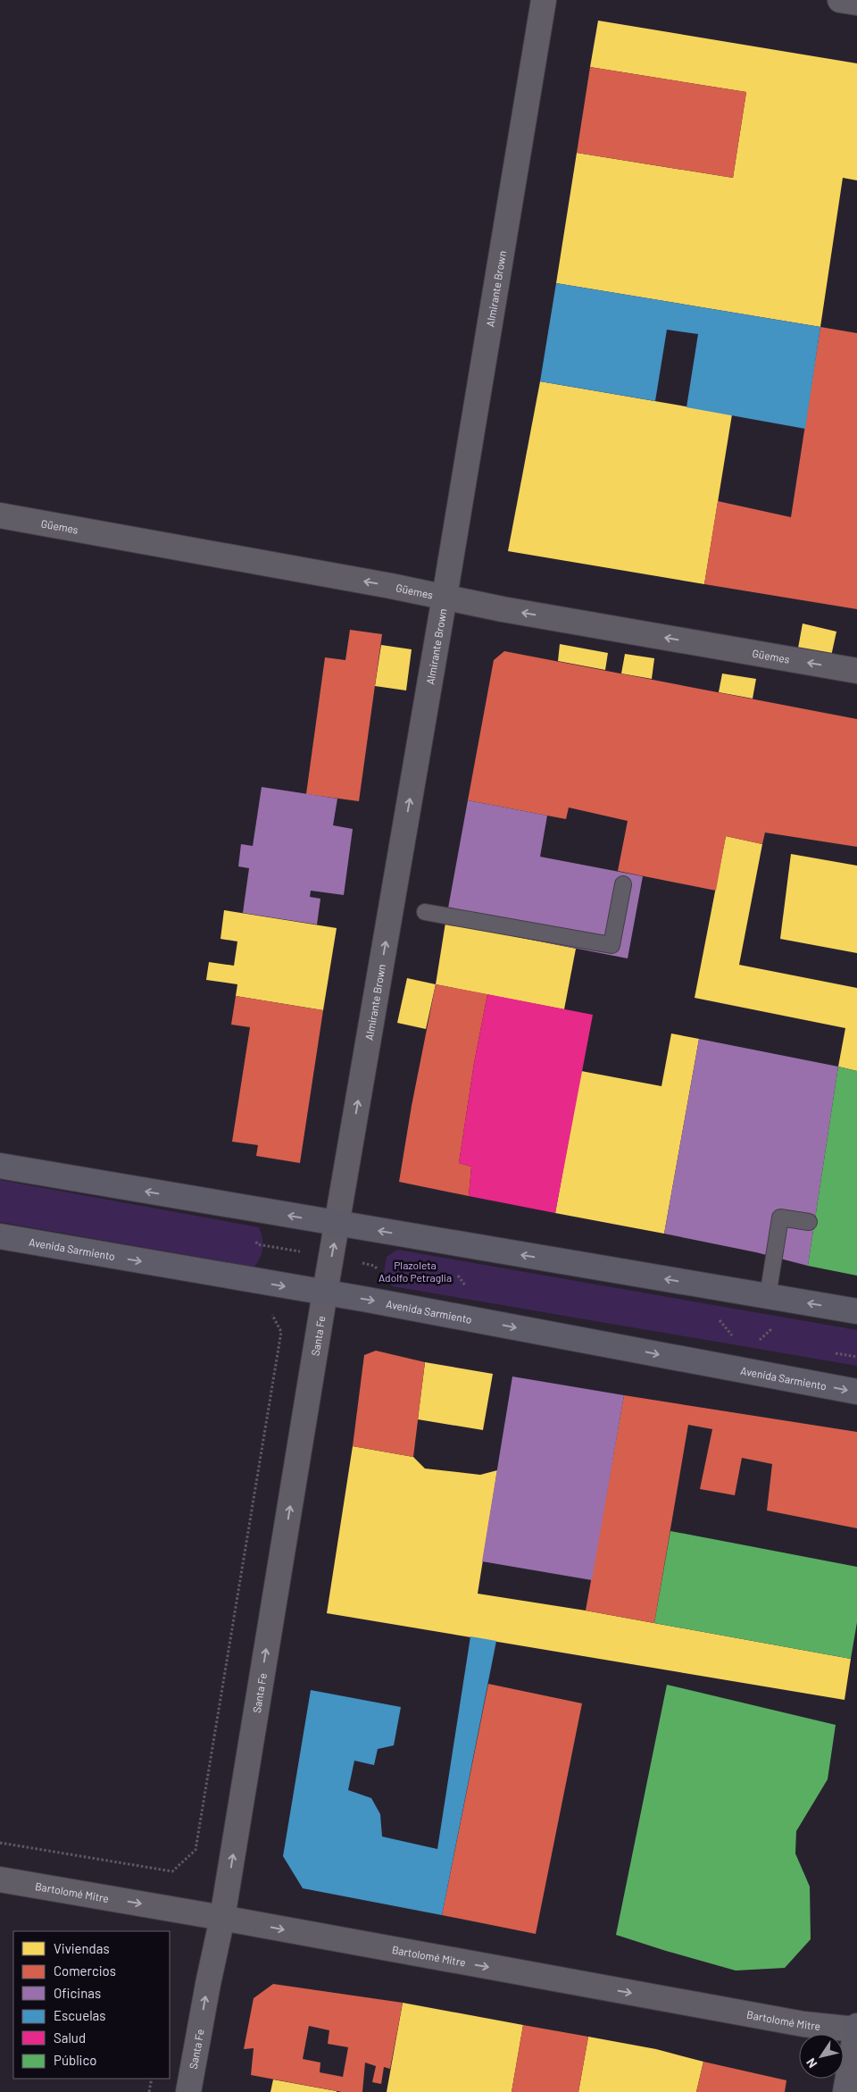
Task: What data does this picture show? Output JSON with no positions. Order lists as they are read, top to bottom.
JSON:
{
  "streets": {
    "main road": ["Avenida Sarmiento"],
    "street": [
      "Almirante Brown",
      "Güemes",
      "Santa Fe",
      "Bartolomé Mitre"
    ]
  },
  "crossings": [
    ["Almirante Brown", "Güemes"],
    ["Almirante Brown", "Avenida Sarmiento"],
    ["Almirante Brown", "Santa Fe"],
    ["Avenida Sarmiento", "Santa Fe"],
    ["Santa Fe", "Bartolomé Mitre"]
  ],
  "one_way": [
    "Almirante Brown",
    "Güemes",
    "Santa Fe",
    "Bartolomé Mitre"
  ],
  "parks": ["Plazoleta Adolfo Petraglia"],
  "legend": [
    "Viviendas",
    "Comercios",
    "Oficinas",
    "Escuelas",
    "Salud",
    "Público"
  ],
  "north": "bottom left"
}
